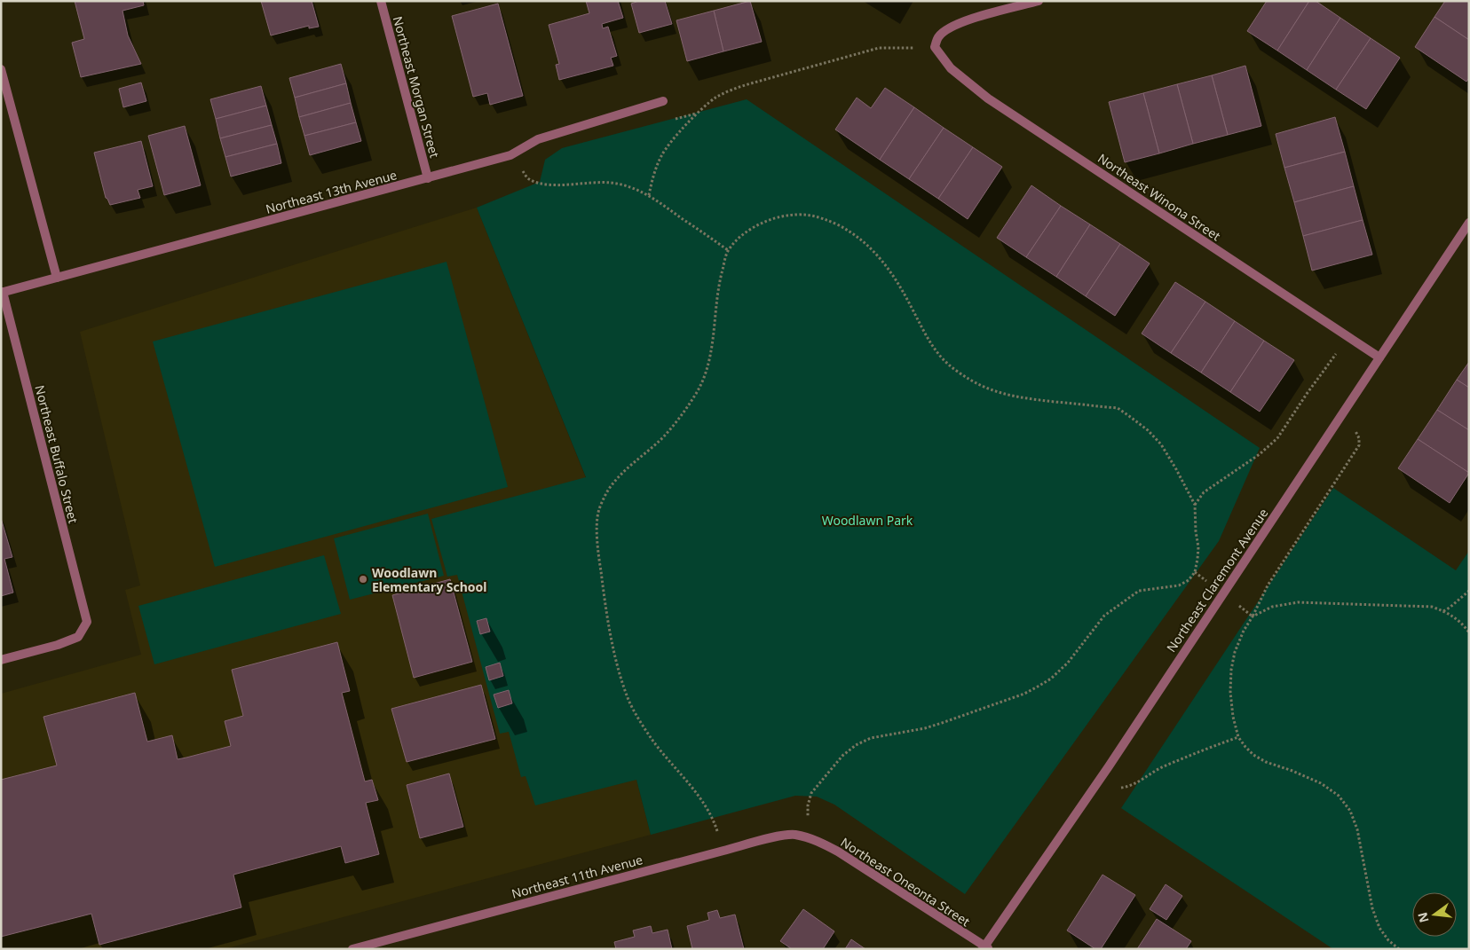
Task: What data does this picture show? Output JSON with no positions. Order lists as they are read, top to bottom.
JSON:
{
  "streets": {
    "street": [
      "Northeast Morgan Street",
      "Northeast 13th Avenue",
      "Northeast Winona Street",
      "Northeast Buffalo Street",
      "Northeast Claremont Avenue",
      "Northeast 11th Avenue",
      "Northeast Oneonta Street"
    ]
  },
  "crossings": [
    ["Northeast Morgan Street", "Northeast 13th Avenue"],
    ["Northeast 13th Avenue", "Northeast Buffalo Street"],
    ["Northeast Winona Street", "Northeast Claremont Avenue"],
    ["Northeast Claremont Avenue", "Northeast Oneonta Street"],
    ["Northeast 11th Avenue", "Northeast Oneonta Street"]
  ],
  "parks": ["Woodlawn Park"],
  "places": ["Woodlawn Elementary School"],
  "north": "left"
}
